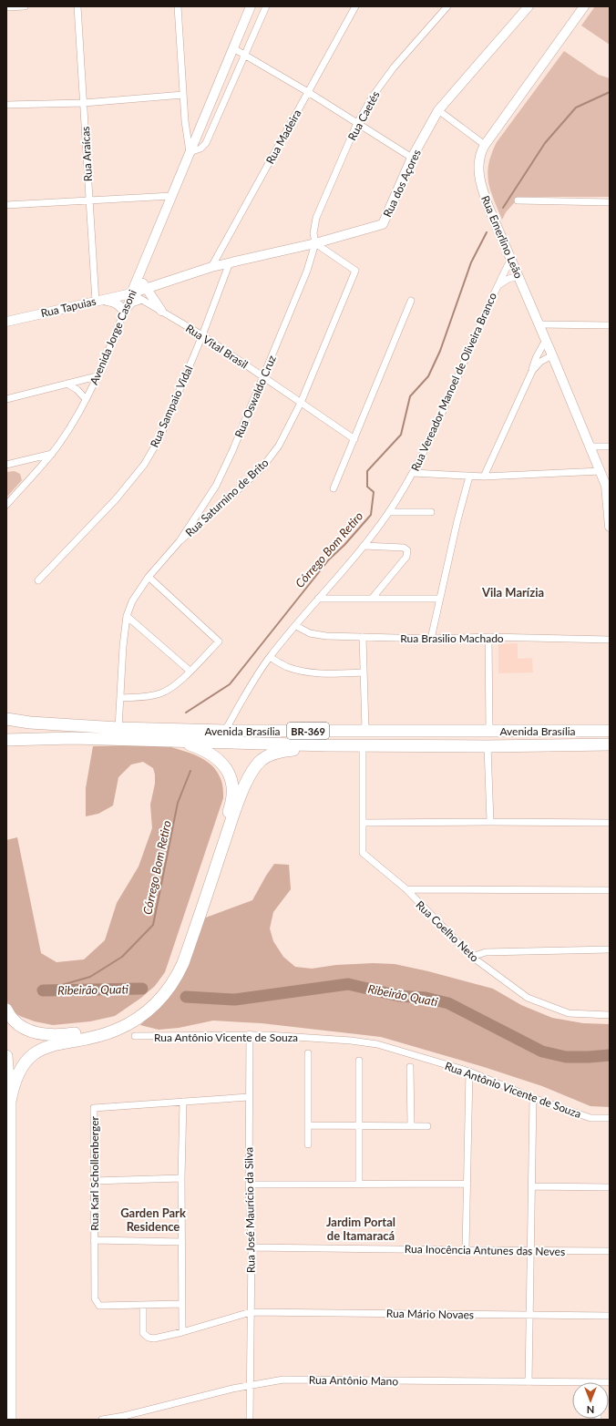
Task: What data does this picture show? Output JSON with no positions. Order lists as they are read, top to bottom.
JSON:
{
  "streets": {
    "highway": ["Avenida Brasília", "BR-369"],
    "street": [
      "Rua Caetés",
      "Rua Madeira",
      "Rua Araícas",
      "Rua dos Açores",
      "Rua Emerlino Leão",
      "Rua Tapuias",
      "Avenida Jorge Casoni",
      "Rua Vital Brasil",
      "Rua Vereador Manoel de Oliveira Branco",
      "Rua Oswaldo Cruz",
      "Rua Sampaio Vidal",
      "Rua Saturnino de Brito",
      "Rua Brasilio Machado",
      "Rua Coelho Neto",
      "Rua Antônio Vicente de Souza",
      "Rua Karl Schollenberger",
      "Rua José Maurício da Silva",
      "Rua Inocência Antunes das Neves",
      "Rua Mário Novaes",
      "Rua Antônio Mano"
    ]
  },
  "crossings": [
    ["Rua Caetés", "Rua dos Açores"],
    ["Rua Caetés", "Rua Oswaldo Cruz"],
    ["Rua Caetés", "Rua Saturnino de Brito"],
    ["Rua Madeira", "Rua dos Açores"],
    ["Rua Araícas", "Rua Tapuias"],
    ["Rua dos Açores", "Rua Tapuias"],
    ["Rua dos Açores", "Avenida Jorge Casoni"],
    ["Rua dos Açores", "Rua Vital Brasil"],
    ["Rua dos Açores", "Rua Oswaldo Cruz"],
    ["Rua dos Açores", "Rua Sampaio Vidal"],
    ["Rua dos Açores", "Rua Saturnino de Brito"],
    ["Rua Emerlino Leão", "Rua Vereador Manoel de Oliveira Branco"],
    ["Rua Tapuias", "Avenida Jorge Casoni"],
    ["Rua Tapuias", "Rua Vital Brasil"],
    ["Avenida Jorge Casoni", "Rua Vital Brasil"],
    ["Rua Vital Brasil", "Rua Oswaldo Cruz"],
    ["Rua Vital Brasil", "Rua Sampaio Vidal"],
    ["Rua Vital Brasil", "Rua Saturnino de Brito"],
    ["Rua Vereador Manoel de Oliveira Branco", "Rua Brasilio Machado"],
    ["Rua Vereador Manoel de Oliveira Branco", "Avenida Brasília"],
    ["Rua Oswaldo Cruz", "Rua Saturnino de Brito"],
    ["Rua Saturnino de Brito", "Avenida Brasília"],
    ["Rua Antônio Vicente de Souza", "Rua José Maurício da Silva"],
    ["Rua Karl Schollenberger", "Rua José Maurício da Silva"],
    ["Rua Karl Schollenberger", "Rua Mário Novaes"],
    ["Rua José Maurício da Silva", "Rua Inocência Antunes das Neves"],
    ["Rua José Maurício da Silva", "Rua Mário Novaes"],
    ["Rua José Maurício da Silva", "Rua Antônio Mano"]
  ],
  "districts": ["Vila Marízia", "Garden Park Residence", "Jardim Portal de Itamaracá"],
  "water": ["Córrego Bom Retiro", "Ribeirão Quati"],
  "north": "bottom"
}
